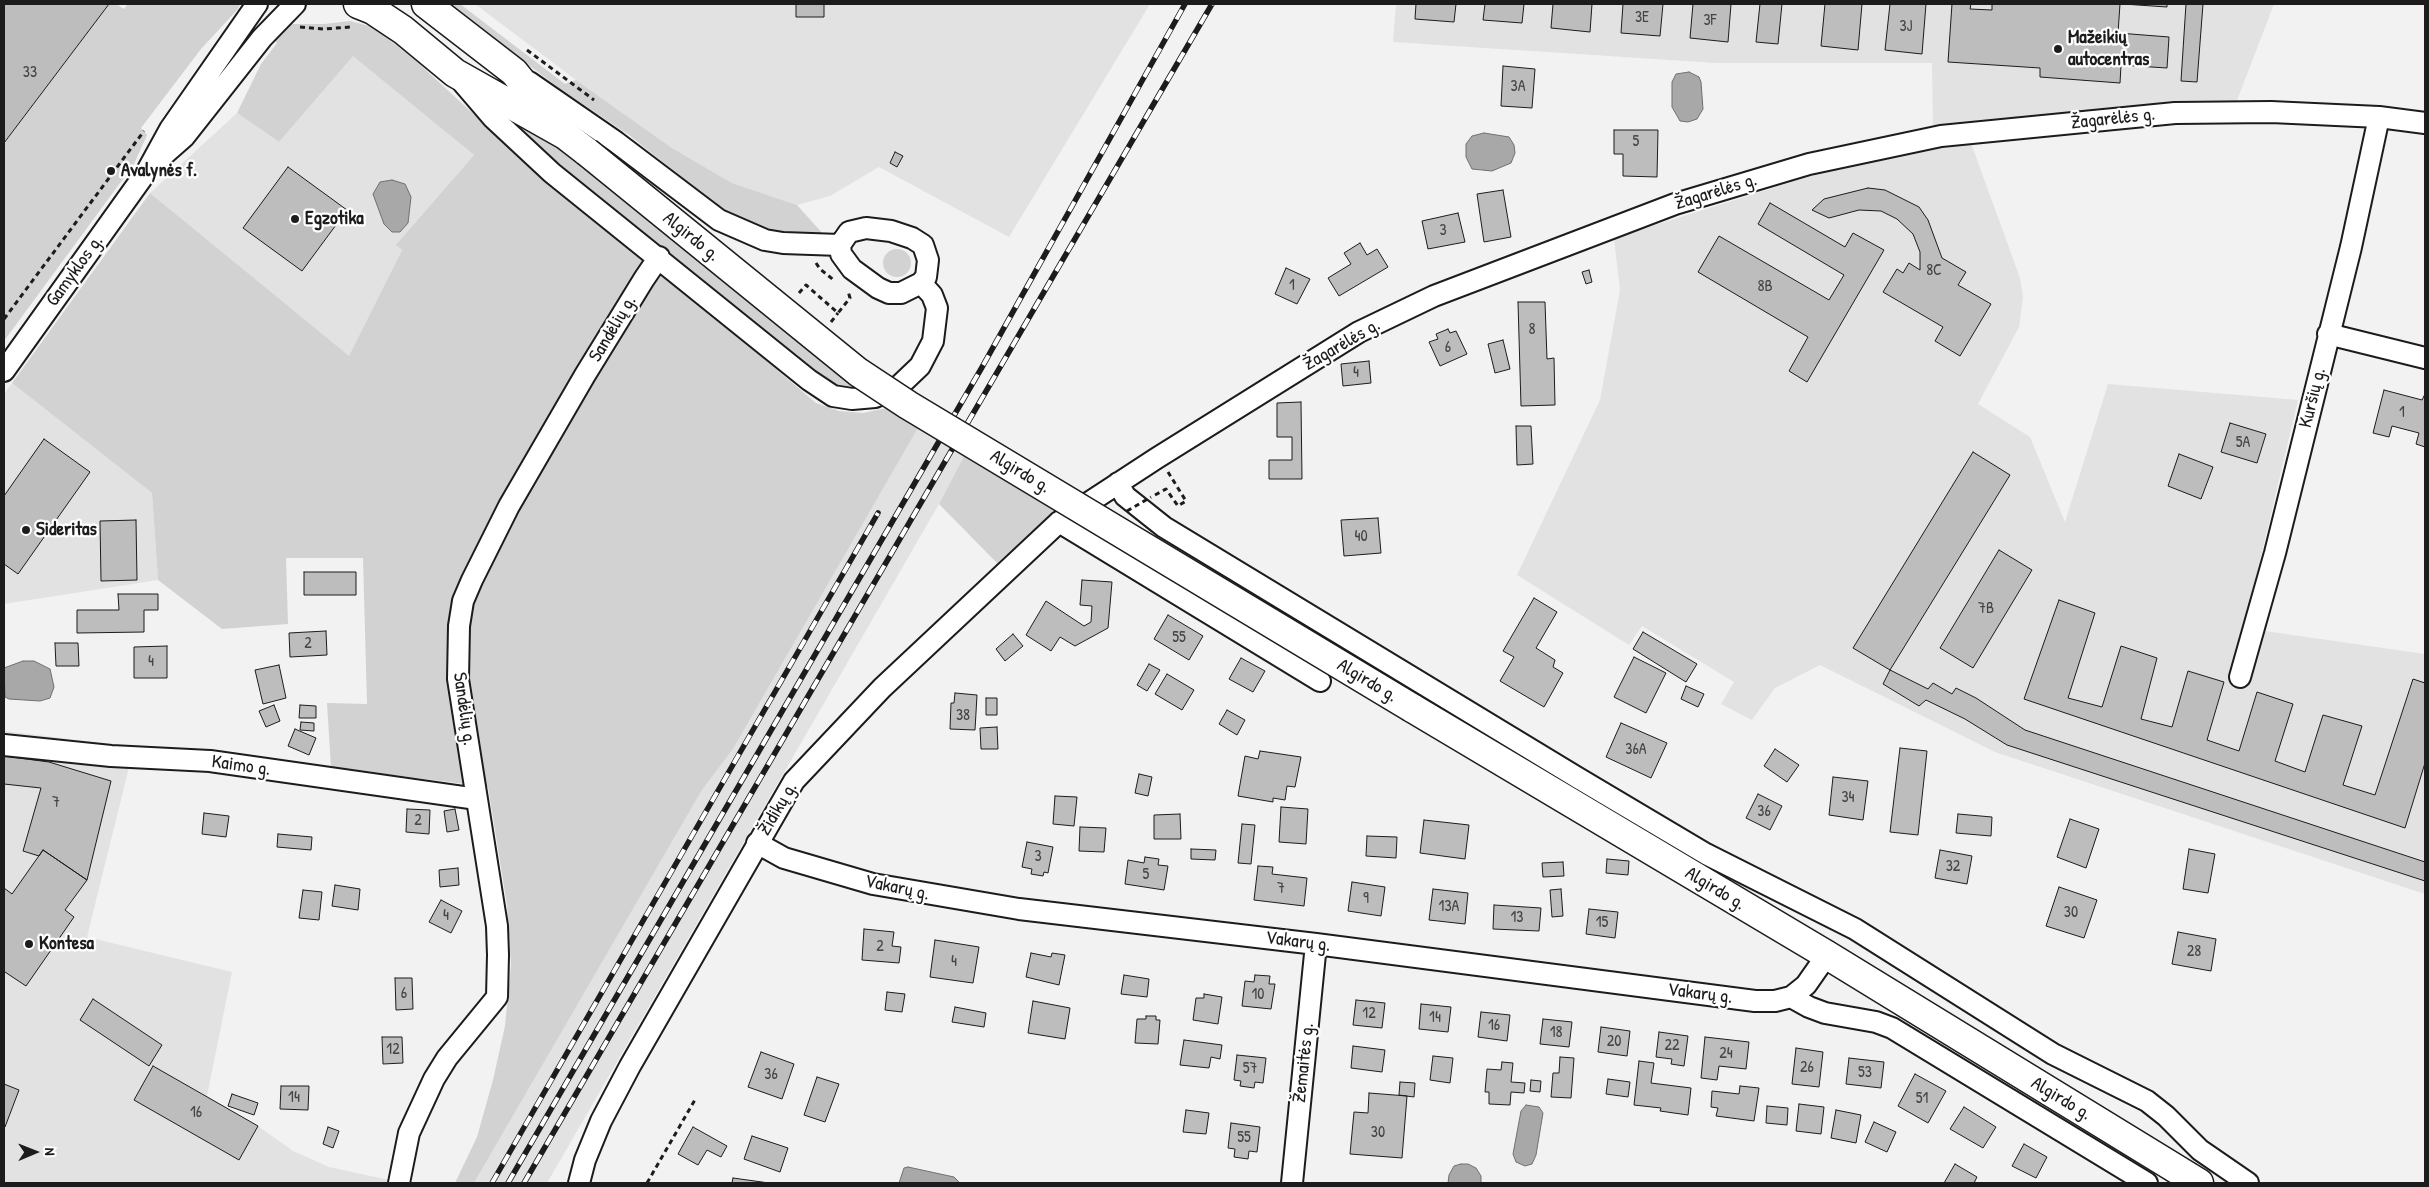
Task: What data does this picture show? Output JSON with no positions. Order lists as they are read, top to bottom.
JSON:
{
  "streets": {
    "main road": ["Algirdo g."],
    "street": [
      "Žagarėlės g.",
      "Gamyklos g.",
      "Sandėlių g.",
      "Kuršių g.",
      "Kaimo g.",
      "Židikų g.",
      "Vakarų g.",
      "Žemaitės g."
    ]
  },
  "crossings": [
    ["Žagarėlės g.", "Kuršių g."],
    ["Žagarėlės g.", "Židikų g."],
    ["Algirdo g.", "Vakarų g."],
    ["Sandėlių g.", "Kaimo g."],
    ["Židikų g.", "Vakarų g."],
    ["Vakarų g.", "Žemaitės g."]
  ],
  "places": [
    "Mažeikių autocentras",
    "Avalynės f.",
    "Egzotika",
    "Sideritas",
    "Kontesa"
  ],
  "house_numbers": [
    "3E",
    "3F",
    "3J",
    "33",
    "3A",
    "5",
    "3",
    "8C",
    "1",
    "8B",
    "8",
    "6",
    "4",
    "1",
    "5A",
    "40",
    "7B",
    "55",
    "2",
    "4",
    "38",
    "36A",
    "34",
    "7",
    "36",
    "2",
    "3",
    "32",
    "5",
    "7",
    "9",
    "13A",
    "30",
    "4",
    "13",
    "15",
    "2",
    "28",
    "4",
    "6",
    "10",
    "12",
    "14",
    "16",
    "18",
    "20",
    "22",
    "12",
    "24",
    "26",
    "57",
    "53",
    "36",
    "14",
    "51",
    "16",
    "30",
    "55"
  ],
  "north": "right"
}
